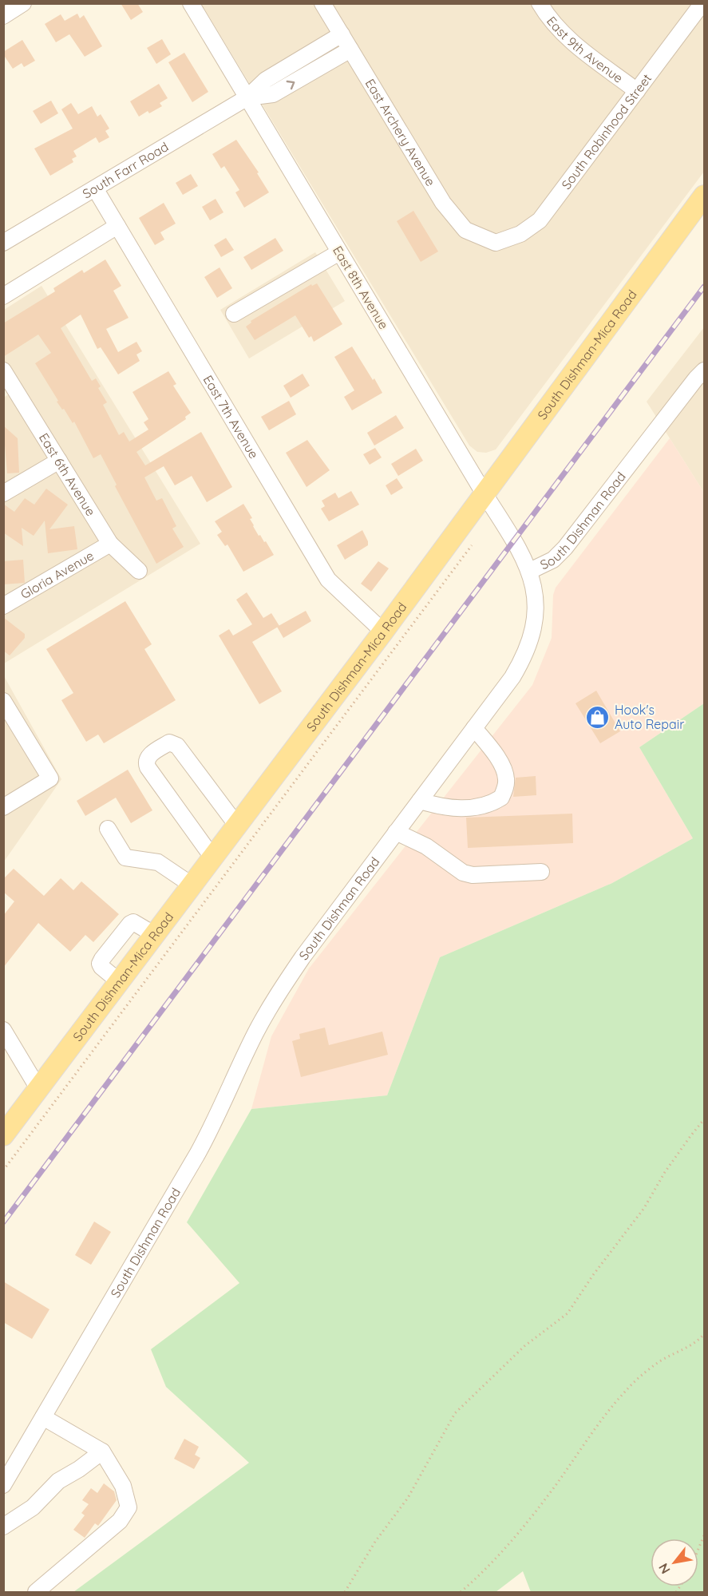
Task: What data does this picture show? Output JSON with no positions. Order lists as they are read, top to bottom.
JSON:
{
  "streets": {
    "main road": ["South Dishman-Mica Road"],
    "street": [
      "East 9th Avenue",
      "South Robinhood Street",
      "East Archery Avenue",
      "South Farr Road",
      "East 8th Avenue",
      "East 7th Avenue",
      "East 6th Avenue",
      "South Dishman Road",
      "Gloria Avenue"
    ]
  },
  "crossings": [
    ["East 9th Avenue", "South Robinhood Street"],
    ["South Robinhood Street", "East Archery Avenue"],
    ["East Archery Avenue", "South Farr Road"],
    ["South Farr Road", "East 8th Avenue"],
    ["South Farr Road", "East 7th Avenue"],
    ["East 8th Avenue", "South Dishman-Mica Road"],
    ["East 8th Avenue", "South Dishman Road"],
    ["South Dishman-Mica Road", "East 7th Avenue"],
    ["East 6th Avenue", "Gloria Avenue"]
  ],
  "places": {
    "shop": ["Hook's Auto Repair"]
  },
  "north": "bottom left"
}
